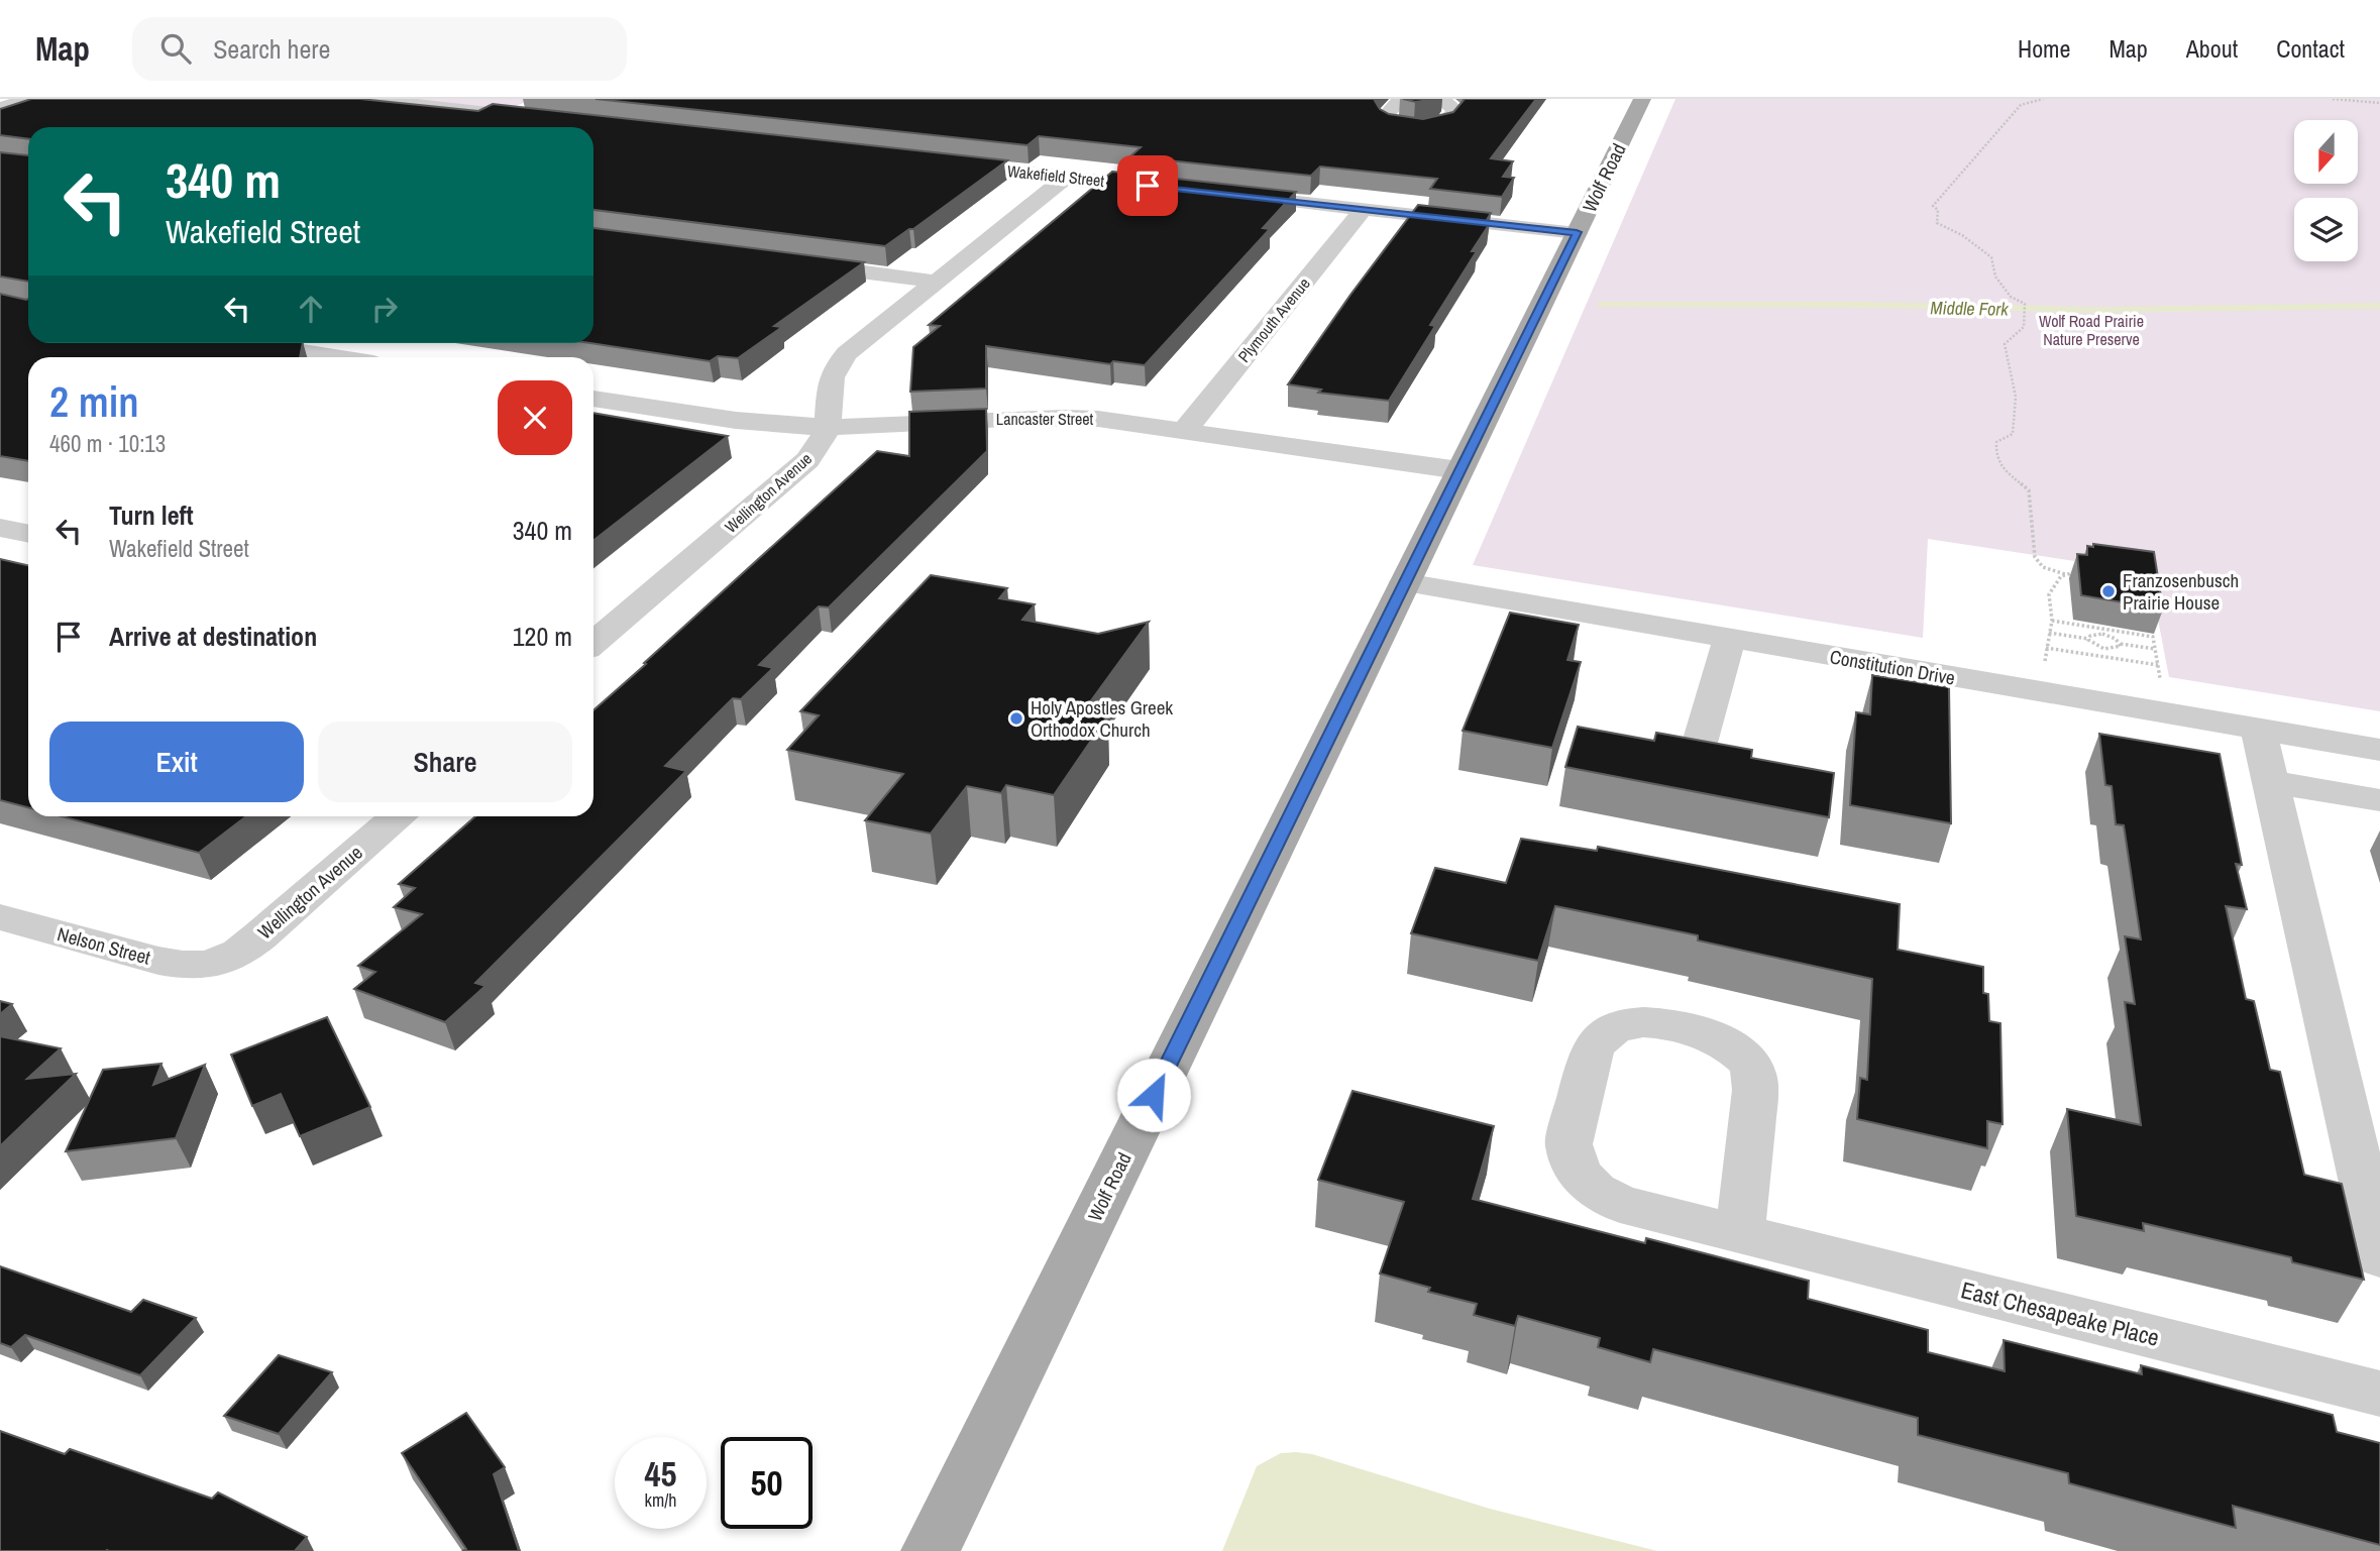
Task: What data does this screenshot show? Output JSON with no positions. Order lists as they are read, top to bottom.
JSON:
{
  "streets": {
    "main road": ["Wolf Road"],
    "street": [
      "Wakefield Street",
      "Plymouth Avenue",
      "Lancaster Street",
      "Wellington Avenue",
      "Constitution Drive",
      "Nelson Street",
      "East Chesapeake Place"
    ]
  },
  "crossings": [
    ["Wakefield Street", "Wellington Avenue"],
    ["Wolf Road", "Lancaster Street"],
    ["Wolf Road", "Constitution Drive"],
    ["Plymouth Avenue", "Lancaster Street"],
    ["Lancaster Street", "Wellington Avenue"],
    ["Wellington Avenue", "Nelson Street"]
  ],
  "water": ["Middle Fork"],
  "parks": ["Wolf Road Prairie Nature Preserve"],
  "places": ["Franzosenbusch Prairie House", "Holy Apostles Greek Orthodox Church"],
  "north": "bottom",
  "page": {
    "header": "Map",
    "search": "Search here",
    "nav": [
      "Home",
      "Map",
      "About",
      "Contact"
    ],
    "turn": ["340 m", "Wakefield Street"],
    "heading": ["2 min", "460 m · 10:13"],
    "list": [
      {
        "name": "Turn left",
        "note": "Wakefield Street",
        "value": "340 m"
      },
      {
        "name": "Arrive at destination",
        "value": "120 m"
      }
    ],
    "buttons": ["Exit", "Share"],
    "speed": "45 km/h",
    "limit": "50"
  }
}
